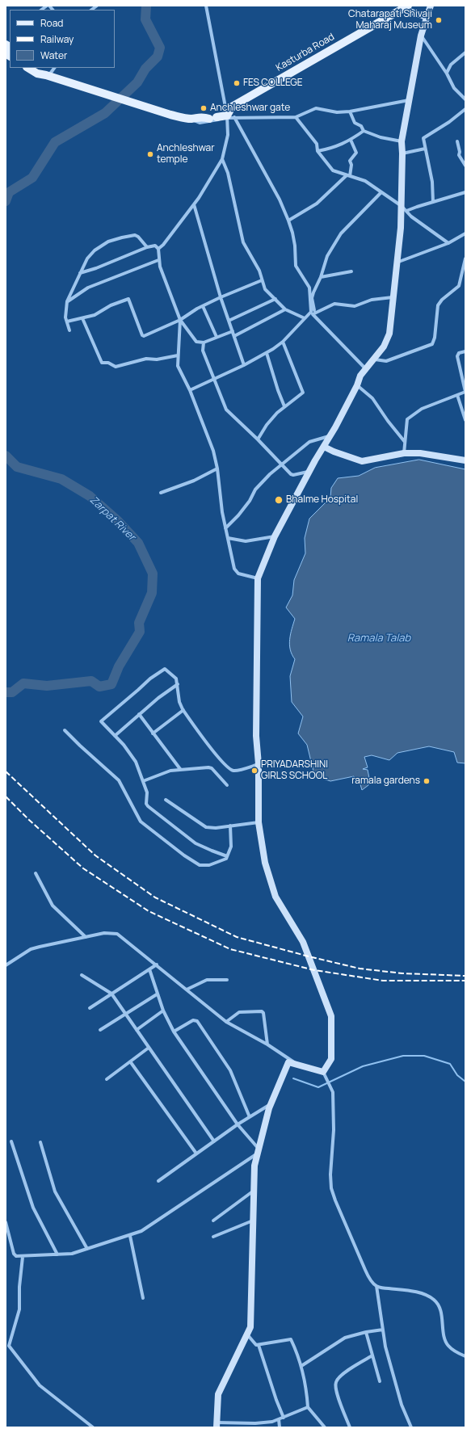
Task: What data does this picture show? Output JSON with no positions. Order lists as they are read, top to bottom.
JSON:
{
  "streets": {
    "main road": ["Kasturba Road"]
  },
  "water": ["Zarpat River", "Ramala Talab"],
  "places": [
    "Chatarapati Shivaji Maharaj Museum",
    "FES COLLEGE",
    "Anchleshwar gate",
    "Anchleshwar temple",
    "Bhalme Hospital",
    "PRIYADARSHINI GIRLS SCHOOL",
    "ramala gardens"
  ],
  "legend": ["Road", "Railway", "Water"]
}
